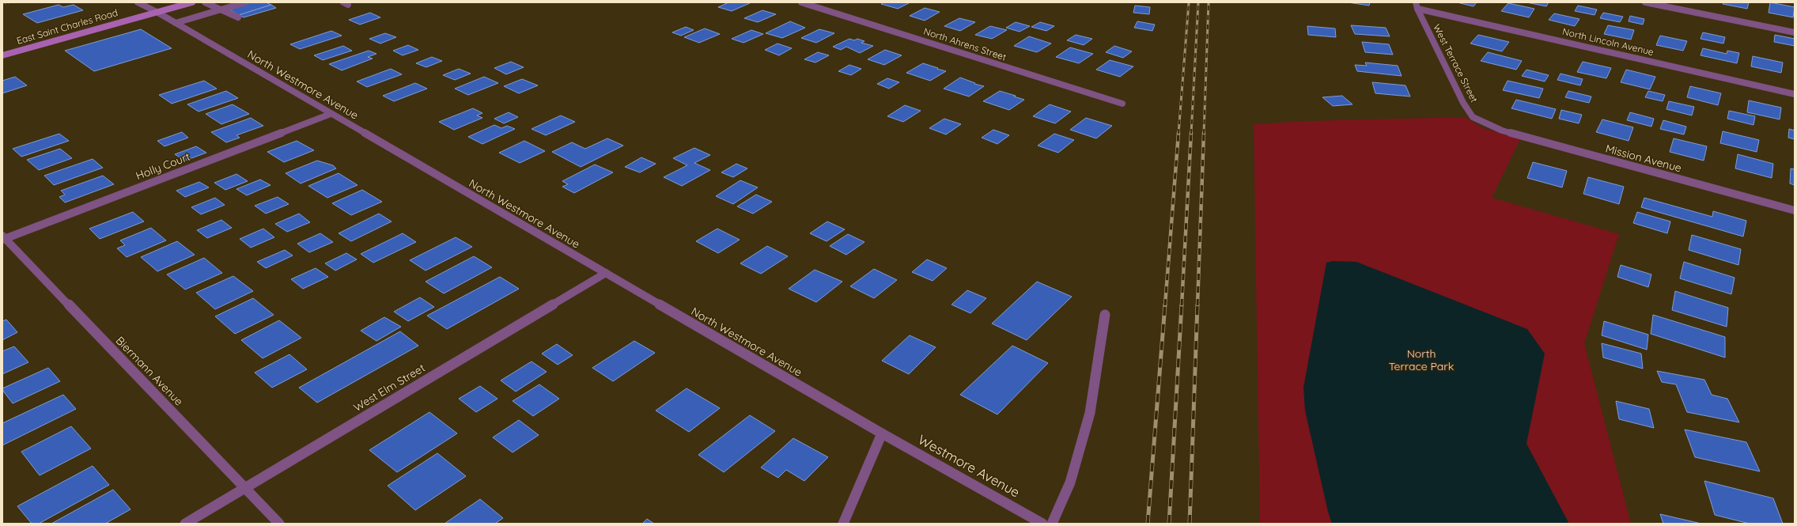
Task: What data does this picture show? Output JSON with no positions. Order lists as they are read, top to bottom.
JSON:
{
  "streets": {
    "main road": ["East Saint Charles Road"],
    "street": [
      "North Lincoln Avenue",
      "North Ahrens Street",
      "West Terrace Street",
      "North Westmore Avenue",
      "Mission Avenue",
      "Holly Court",
      "Biermann Avenue",
      "West Elm Street",
      "Westmore Avenue"
    ]
  },
  "crossings": [
    ["East Saint Charles Road", "North Westmore Avenue"],
    ["North Lincoln Avenue", "West Terrace Street"],
    ["West Terrace Street", "Mission Avenue"],
    ["North Westmore Avenue", "Holly Court"],
    ["North Westmore Avenue", "West Elm Street"],
    ["North Westmore Avenue", "Westmore Avenue"],
    ["Holly Court", "Biermann Avenue"],
    ["Biermann Avenue", "West Elm Street"]
  ],
  "parks": ["North Terrace Park"]
}
